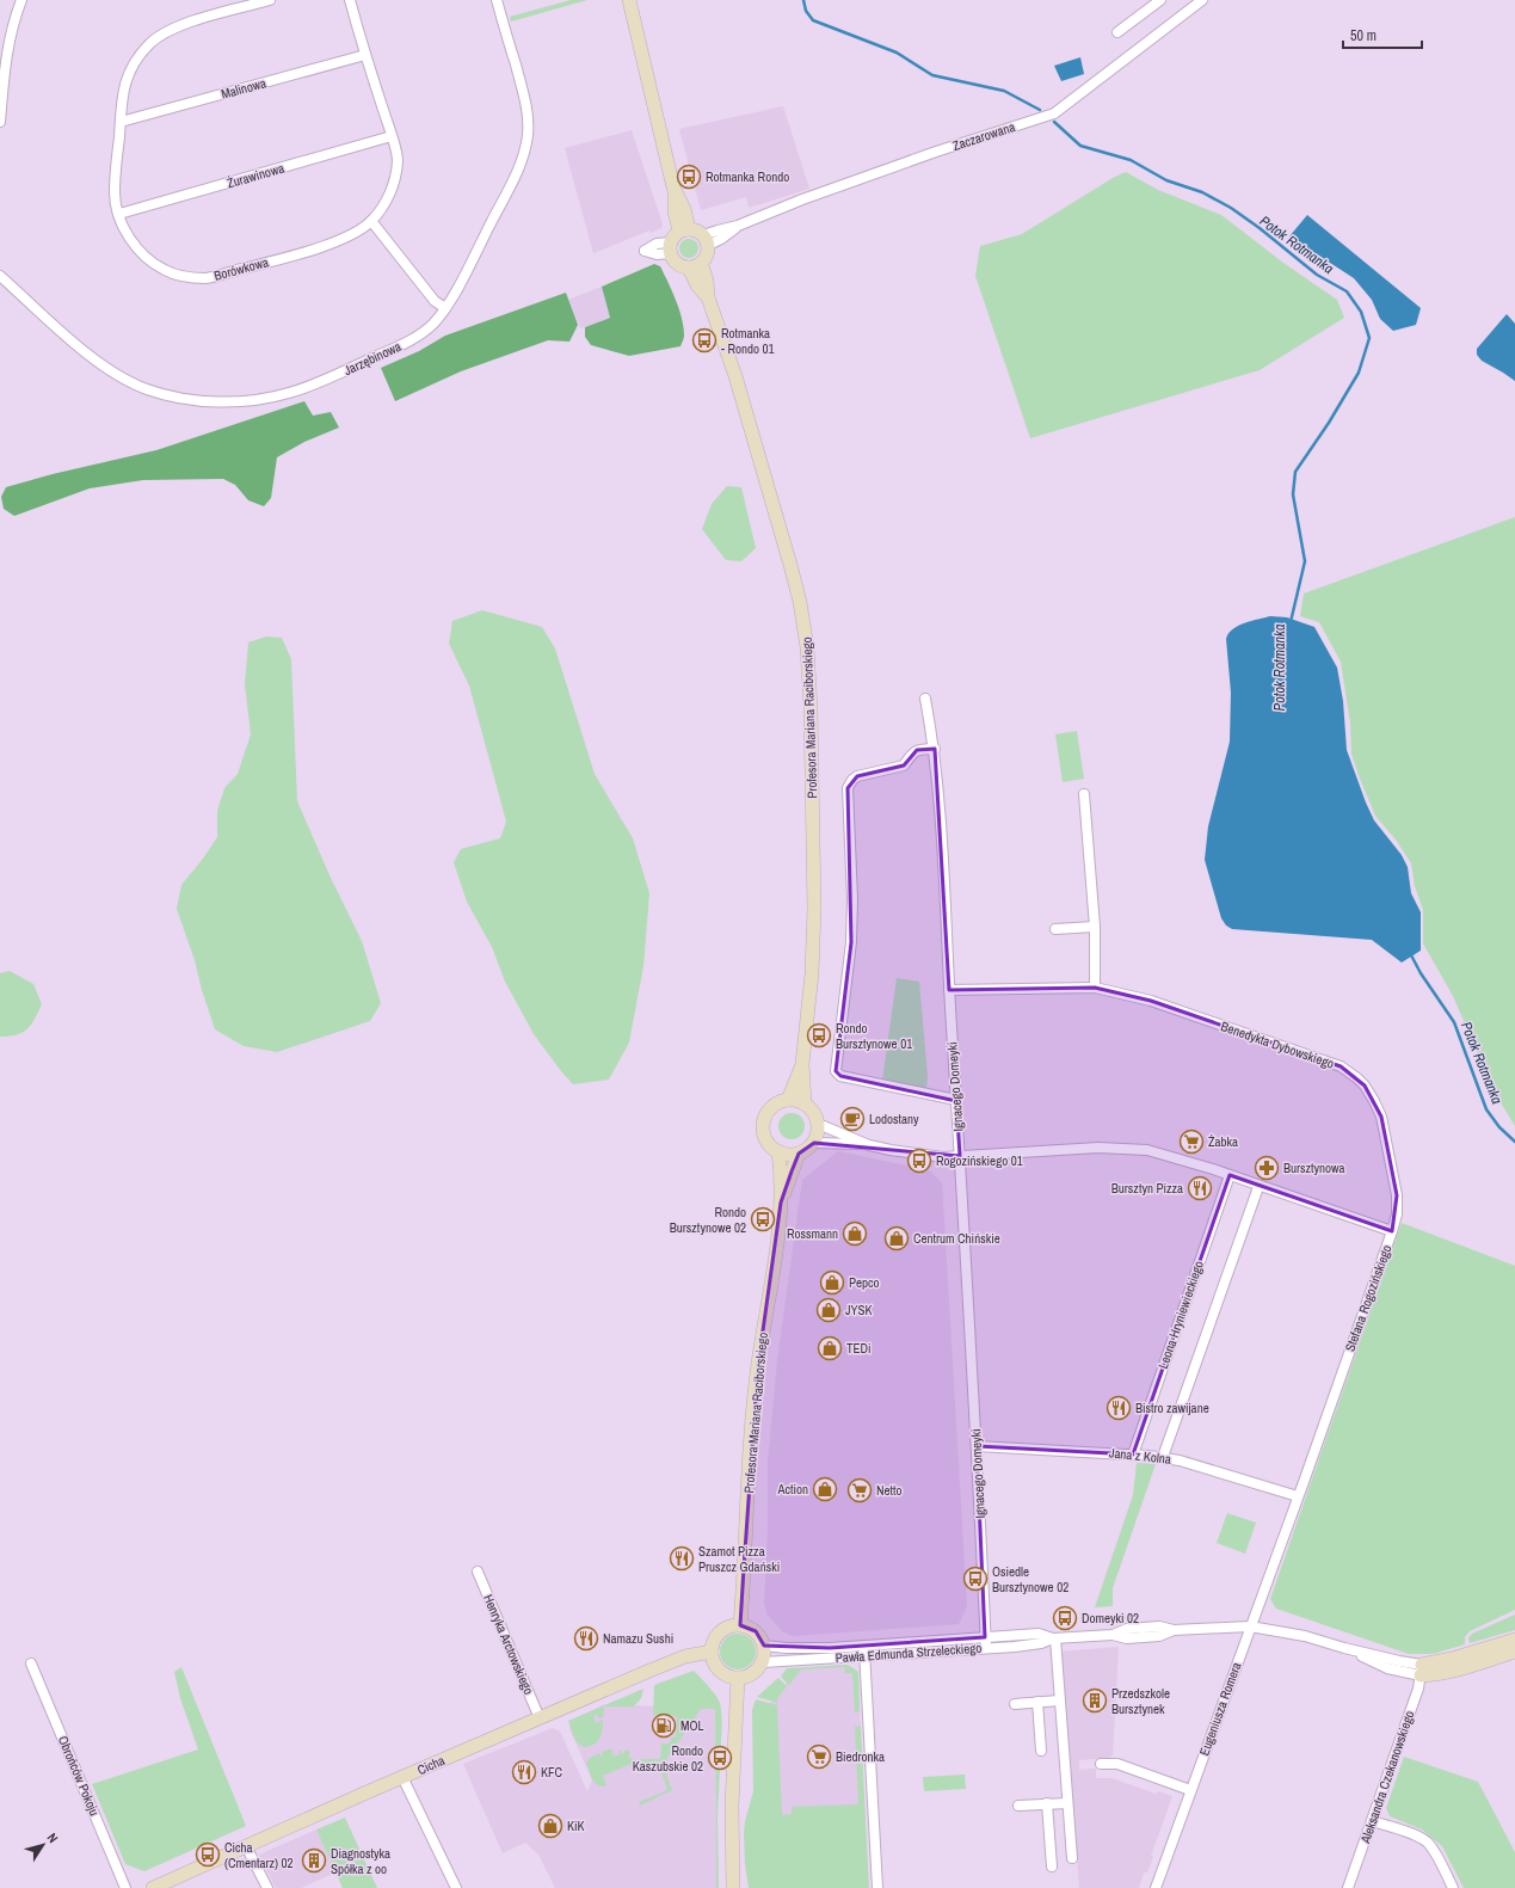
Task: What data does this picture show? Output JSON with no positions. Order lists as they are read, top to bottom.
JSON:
{
  "streets": {
    "main road": ["Profesora Mariana Raciborskiego", "Pawła Edmunda Strzeleckiego", "Cicha"],
    "street": [
      "Malinowa",
      "Zaczarowana",
      "Żurawinowa",
      "Borówkowa",
      "Jarzębinowa",
      "Benedykta Dybowskiego",
      "Ignacego Domeyki",
      "Stefana Rogozińskiego",
      "Leona Hryniewieckiego",
      "Jana z Kolna",
      "Henryka Arctowskiego",
      "Eugeniusza Romera",
      "Obrońców Pokoju",
      "Aleksandra Czekanowskiego"
    ]
  },
  "crossings": [
    ["Malinowa", "Borówkowa"],
    ["Zaczarowana", "Profesora Mariana Raciborskiego"],
    ["Żurawinowa", "Borówkowa"],
    ["Profesora Mariana Raciborskiego", "Stefana Rogozińskiego"],
    ["Profesora Mariana Raciborskiego", "Pawła Edmunda Strzeleckiego"],
    ["Profesora Mariana Raciborskiego", "Cicha"],
    ["Benedykta Dybowskiego", "Ignacego Domeyki"],
    ["Benedykta Dybowskiego", "Stefana Rogozińskiego"],
    ["Ignacego Domeyki", "Stefana Rogozińskiego"],
    ["Ignacego Domeyki", "Jana z Kolna"],
    ["Ignacego Domeyki", "Pawła Edmunda Strzeleckiego"],
    ["Stefana Rogozińskiego", "Leona Hryniewieckiego"],
    ["Stefana Rogozińskiego", "Jana z Kolna"],
    ["Stefana Rogozińskiego", "Pawła Edmunda Strzeleckiego"],
    ["Stefana Rogozińskiego", "Eugeniusza Romera"],
    ["Leona Hryniewieckiego", "Jana z Kolna"],
    ["Henryka Arctowskiego", "Cicha"],
    ["Pawła Edmunda Strzeleckiego", "Eugeniusza Romera"],
    ["Pawła Edmunda Strzeleckiego", "Cicha"],
    ["Pawła Edmunda Strzeleckiego", "Aleksandra Czekanowskiego"]
  ],
  "water": ["Potok Rotmanka"],
  "places": {
    "bus stop": [
      "Rotmanka Rondo",
      "Rotmanka - Rondo 01",
      "Rondo Bursztynowe 01",
      "Rogozińskiego 01",
      "Rondo Bursztynowe 02",
      "Osiedle Bursztynowe 02",
      "Domeyki 02",
      "Rondo Kaszubskie 02",
      "Cicha (Cmentarz) 02"
    ],
    "cafe": ["Lodostany"],
    "supermarket": ["Żabka", "Netto", "Biedronka"],
    "pharmacy": ["Bursztynowa"],
    "restaurant": [
      "Bursztyn Pizza",
      "Bistro zawijane",
      "Szamot Pizza Pruszcz Gdański",
      "Namazu Sushi",
      "KFC"
    ],
    "shop": [
      "Rossmann",
      "Centrum Chińskie",
      "Pepco",
      "JYSK",
      "TEDi",
      "Action",
      "KiK"
    ],
    "building": ["Przedszkole Bursztynek", "Diagnostyka Spółka z oo"],
    "fuel station": ["MOL"]
  },
  "scale_bar": "50 m",
  "north": "top right"
}
